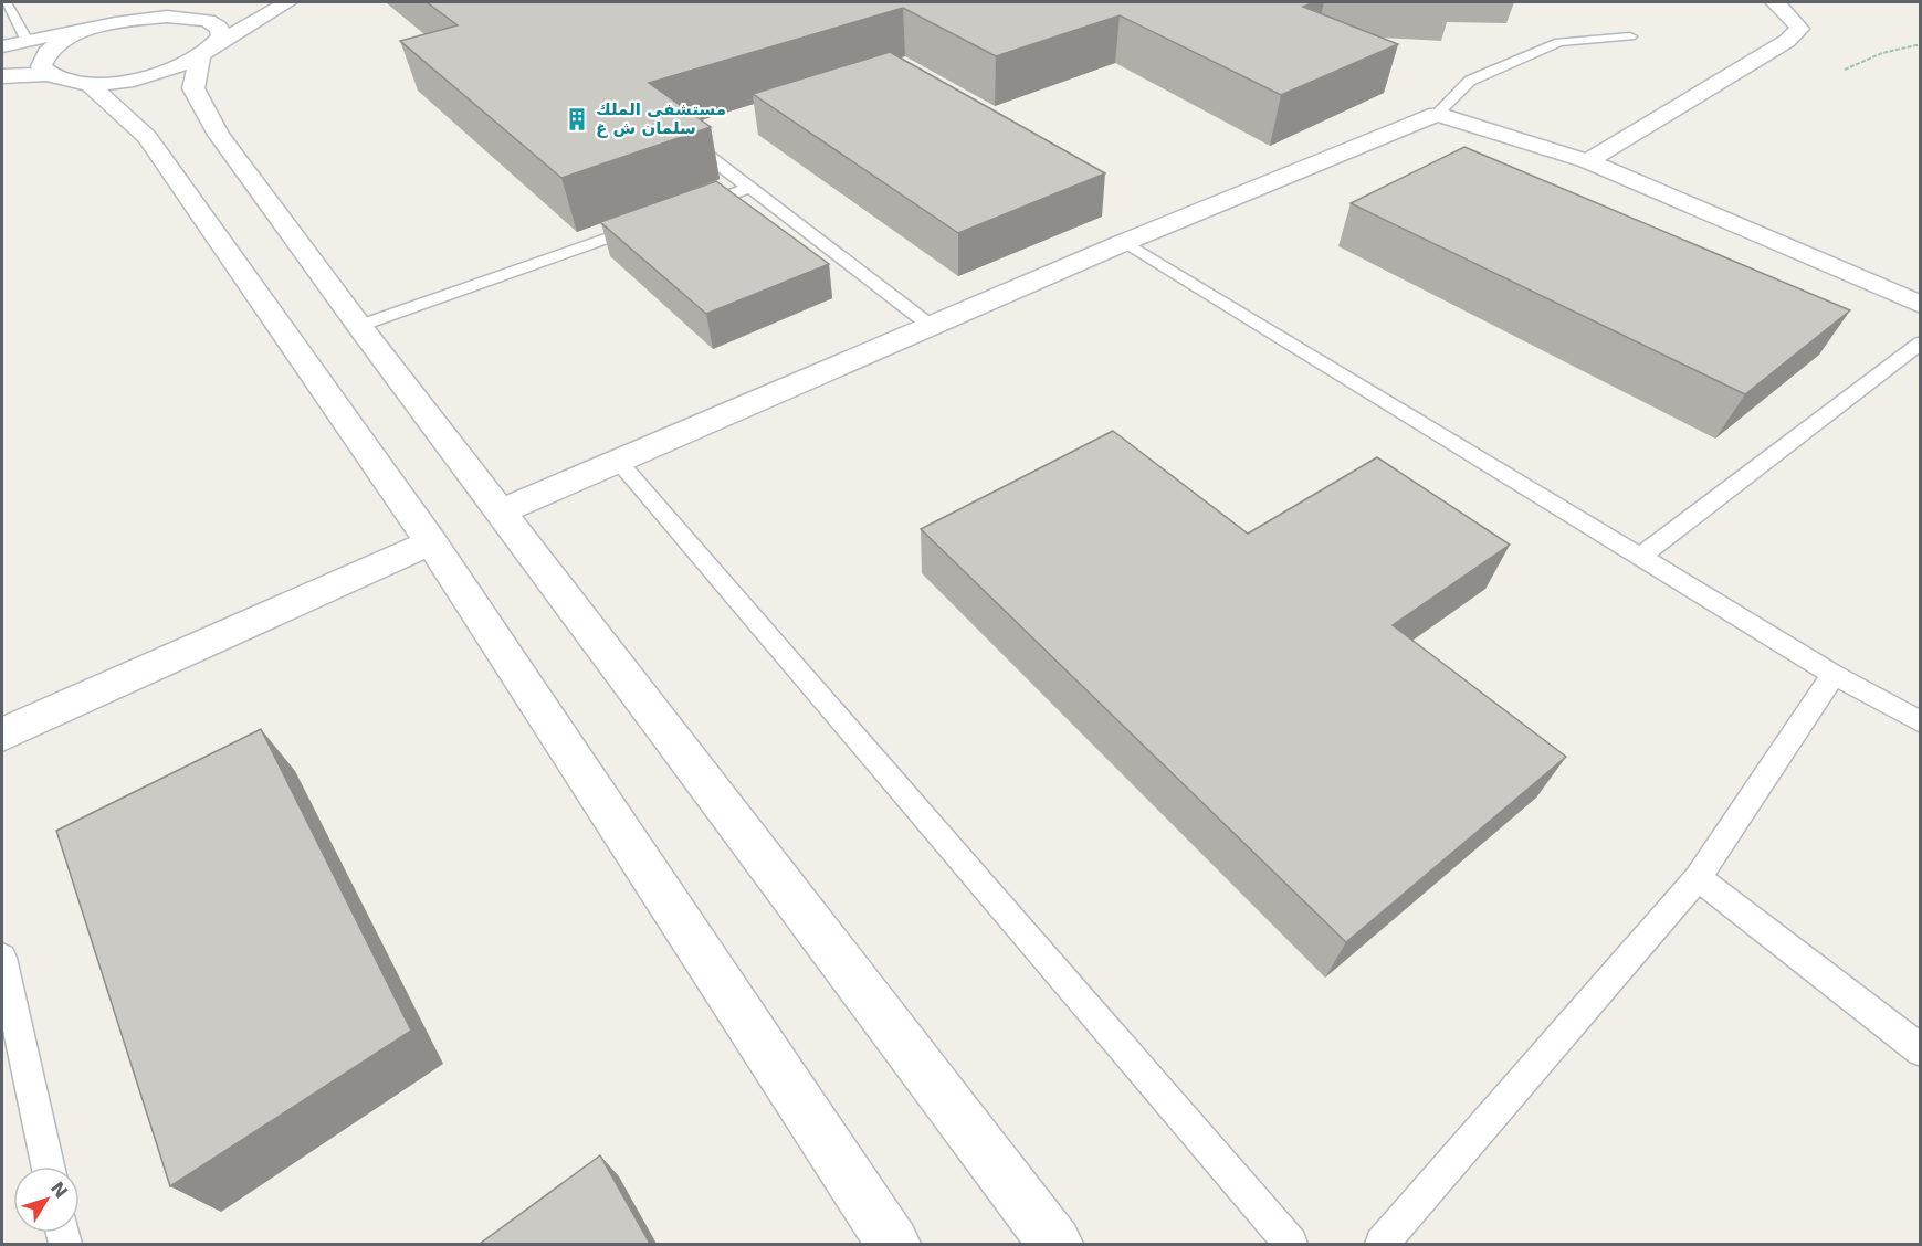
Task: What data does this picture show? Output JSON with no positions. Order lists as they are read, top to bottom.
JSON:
{
  "places": {
    "building": ["مستشفى الملك سلمان ش غ"]
  },
  "north": "top right"
}
